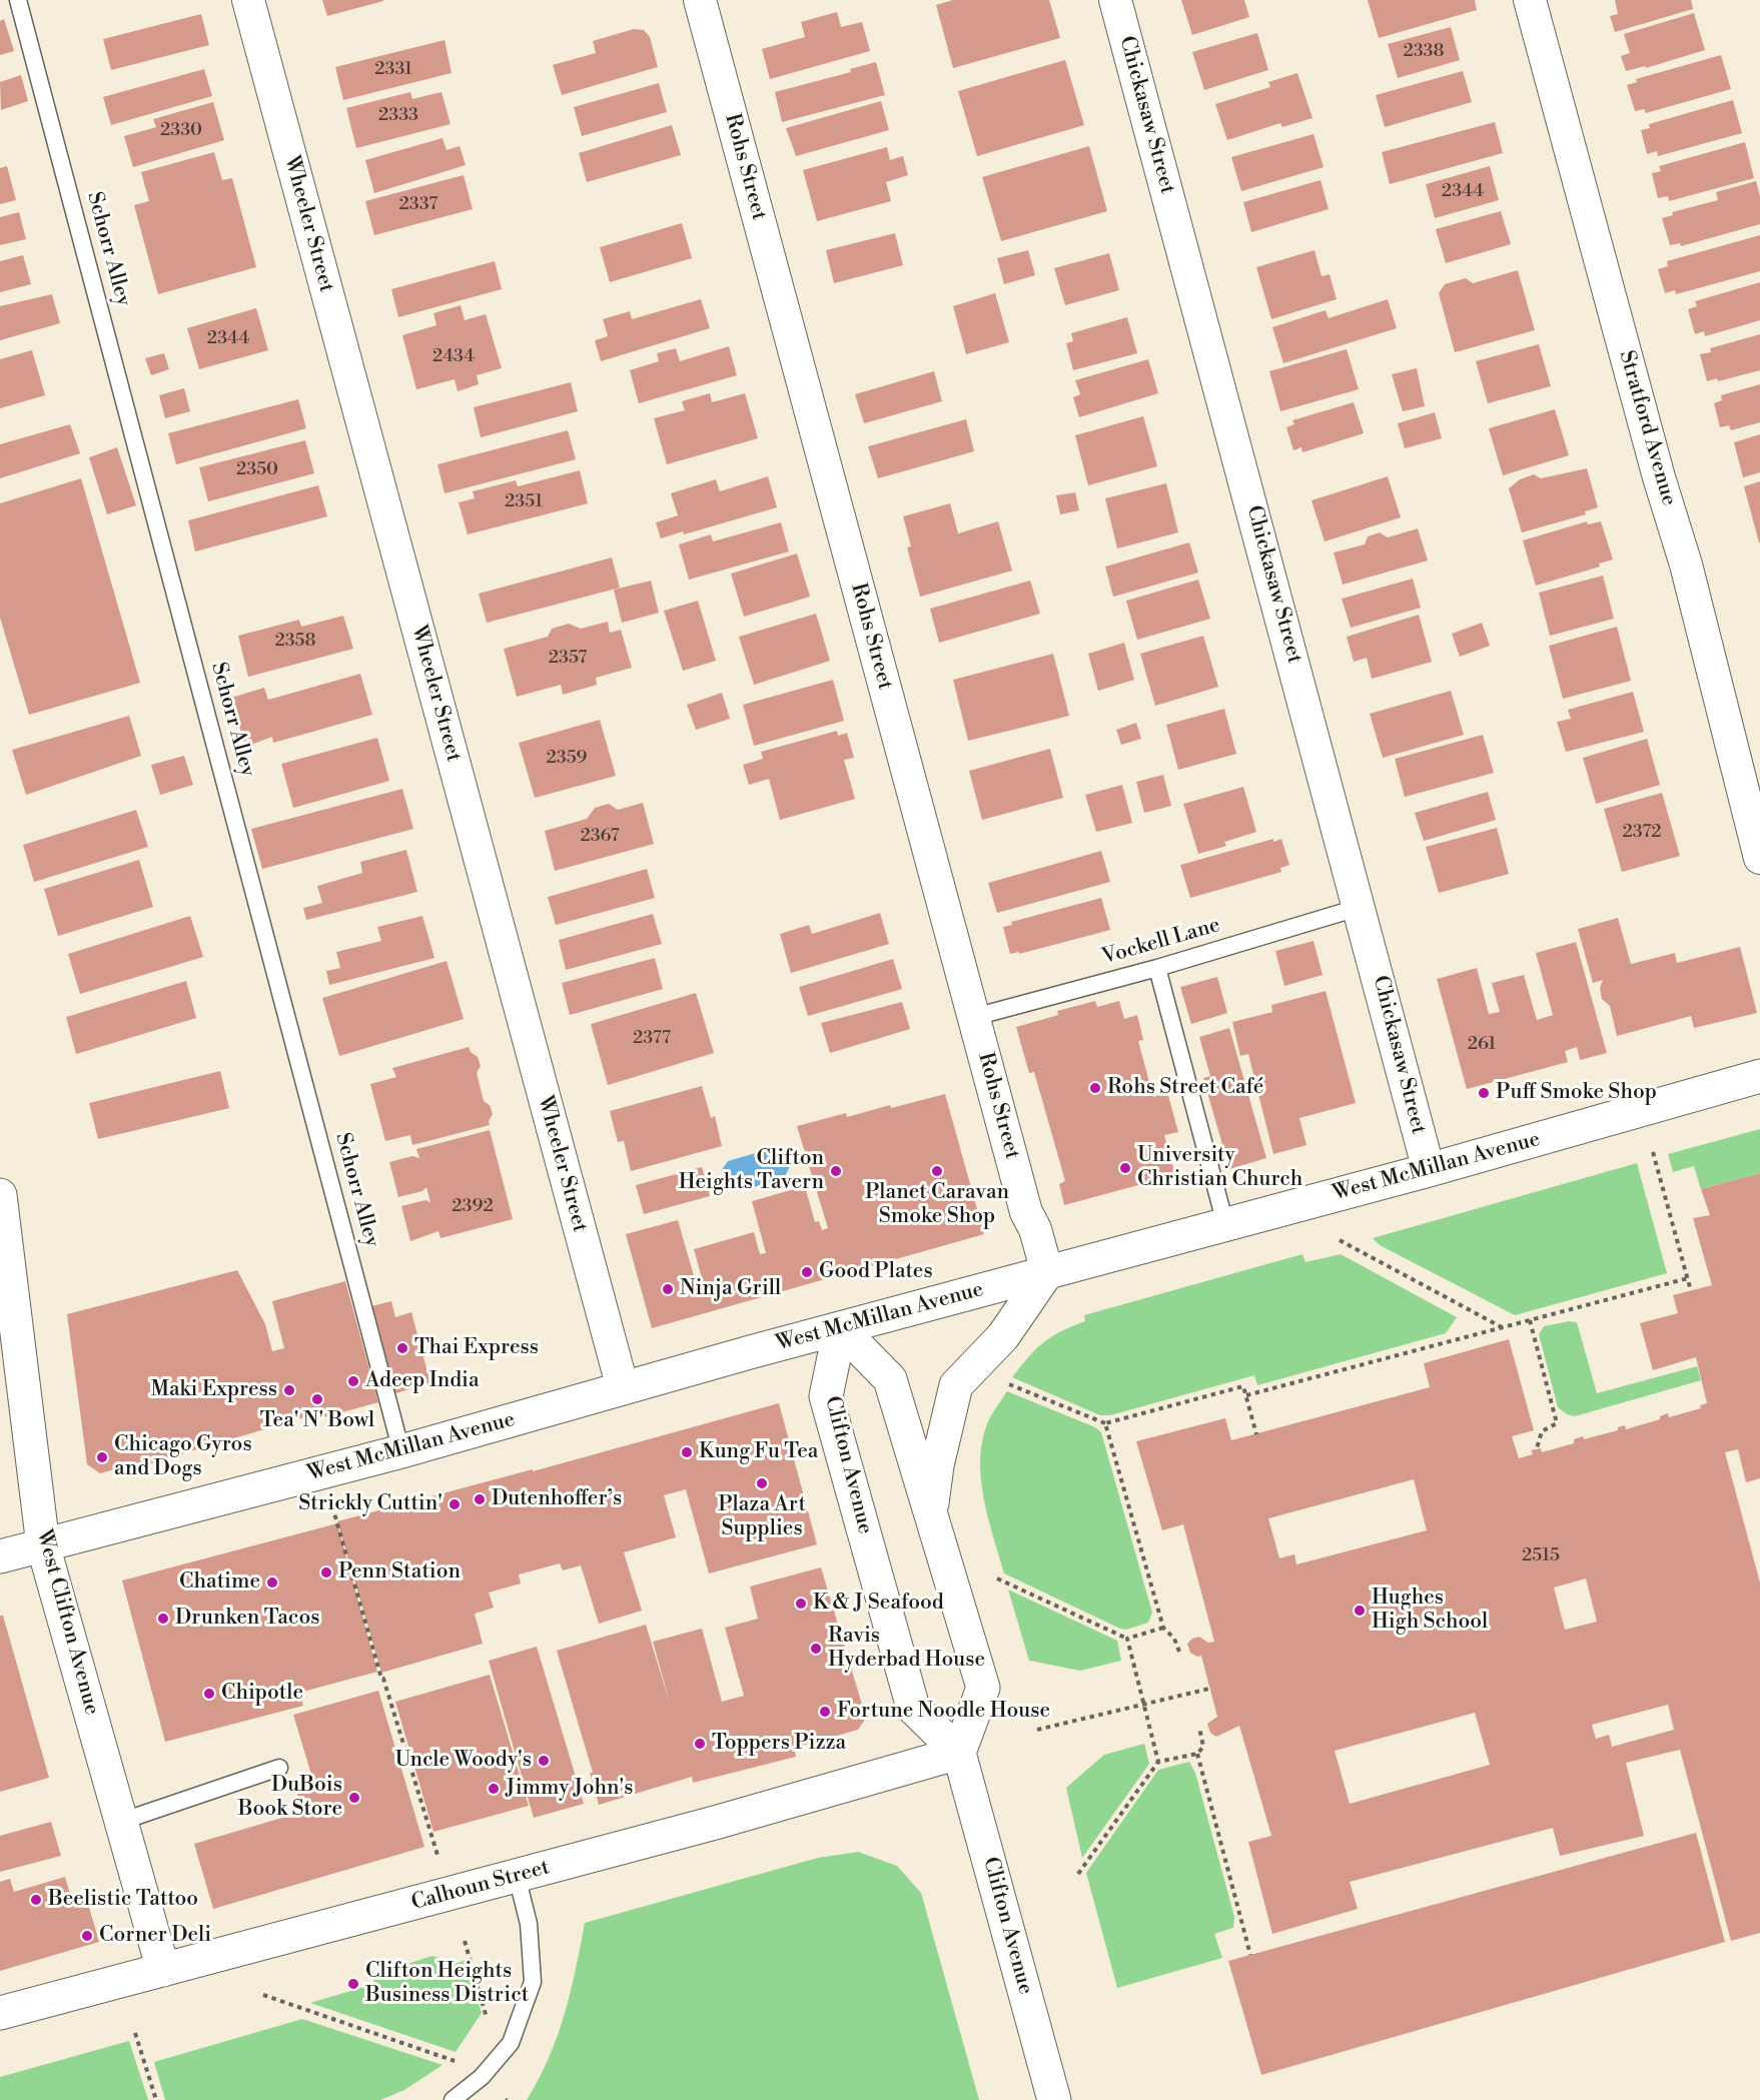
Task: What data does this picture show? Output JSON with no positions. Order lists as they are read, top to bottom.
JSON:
{
  "streets": {
    "main road": [
      "West McMillan Avenue",
      "Clifton Avenue",
      "West Clifton Avenue",
      "Calhoun Street"
    ],
    "street": [
      "Chickasaw Street",
      "Rohs Street",
      "Wheeler Street",
      "Stratford Avenue"
    ],
    "lane": ["Schorr Alley", "Vockell Lane"]
  },
  "crossings": [
    ["Chickasaw Street", "Vockell Lane"],
    ["Chickasaw Street", "West McMillan Avenue"],
    ["Rohs Street", "Vockell Lane"],
    ["Rohs Street", "West McMillan Avenue"],
    ["Wheeler Street", "West McMillan Avenue"],
    ["Schorr Alley", "West McMillan Avenue"],
    ["West McMillan Avenue", "Clifton Avenue"],
    ["West McMillan Avenue", "West Clifton Avenue"],
    ["Clifton Avenue", "Calhoun Street"],
    ["West Clifton Avenue", "Calhoun Street"]
  ],
  "places": [
    "Rohs Street Café",
    "Puff Smoke Shop",
    "University Christian Church",
    "Clifton Heights Tavern",
    "Planet Caravan Smoke Shop",
    "Good Plates",
    "Ninja Grill",
    "Thai Express",
    "Adeep India",
    "Maki Express",
    "Tea' N' Bowl",
    "Kung Fu Tea",
    "Chicago Gyros and Dogs",
    "Plaza Art Supplies",
    "Dutenhoffer’s",
    "Strickly Cuttin'",
    "Penn Station",
    "Chatime",
    "K & J Seafood",
    "Hughes High School",
    "Drunken Tacos",
    "Ravis Hyderbad House",
    "Chipotle",
    "Fortune Noodle House",
    "Toppers Pizza",
    "Uncle Woody's",
    "Jimmy John's",
    "DuBois Book Store",
    "Beelistic Tattoo",
    "Corner Deli",
    "Clifton Heights Business District"
  ],
  "house_numbers": [
    "2338",
    "2331",
    "2333",
    "2330",
    "2344",
    "2337",
    "2344",
    "2434",
    "2350",
    "2351",
    "2358",
    "2357",
    "2359",
    "2372",
    "2367",
    "2377",
    "261",
    "2392",
    "2515"
  ]
}
